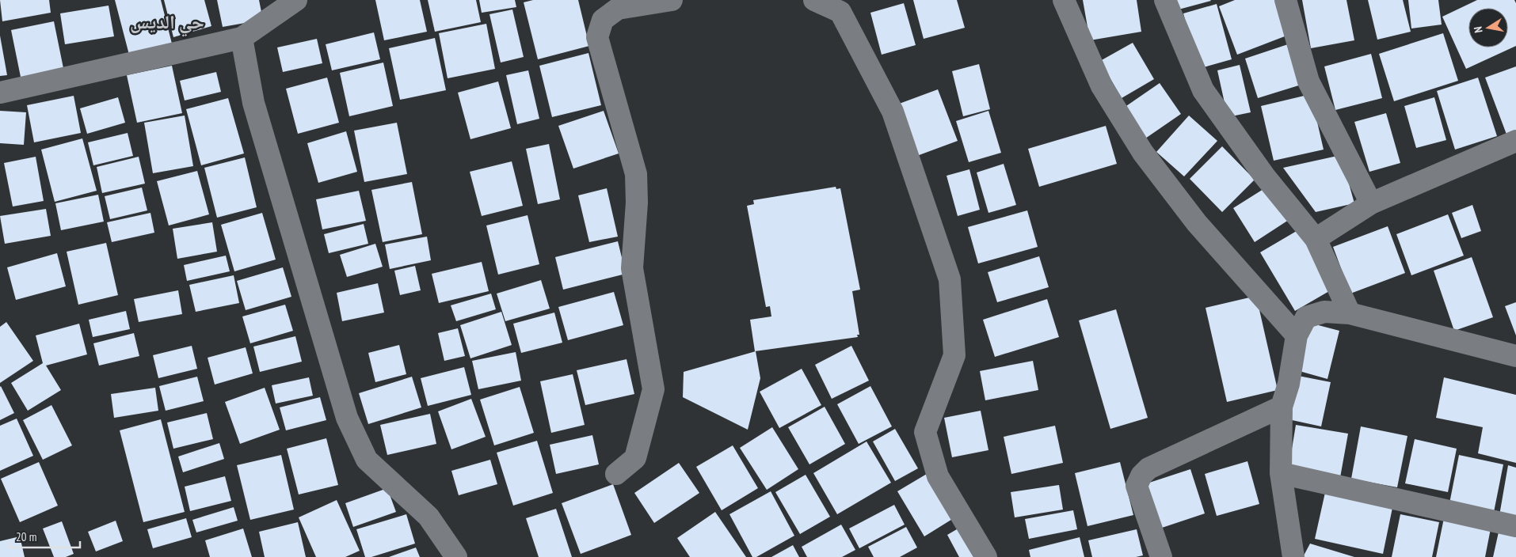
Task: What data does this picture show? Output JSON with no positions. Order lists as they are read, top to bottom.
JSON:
{
  "districts": ["حي الديس"],
  "scale_bar": "20 m",
  "north": "left"
}
